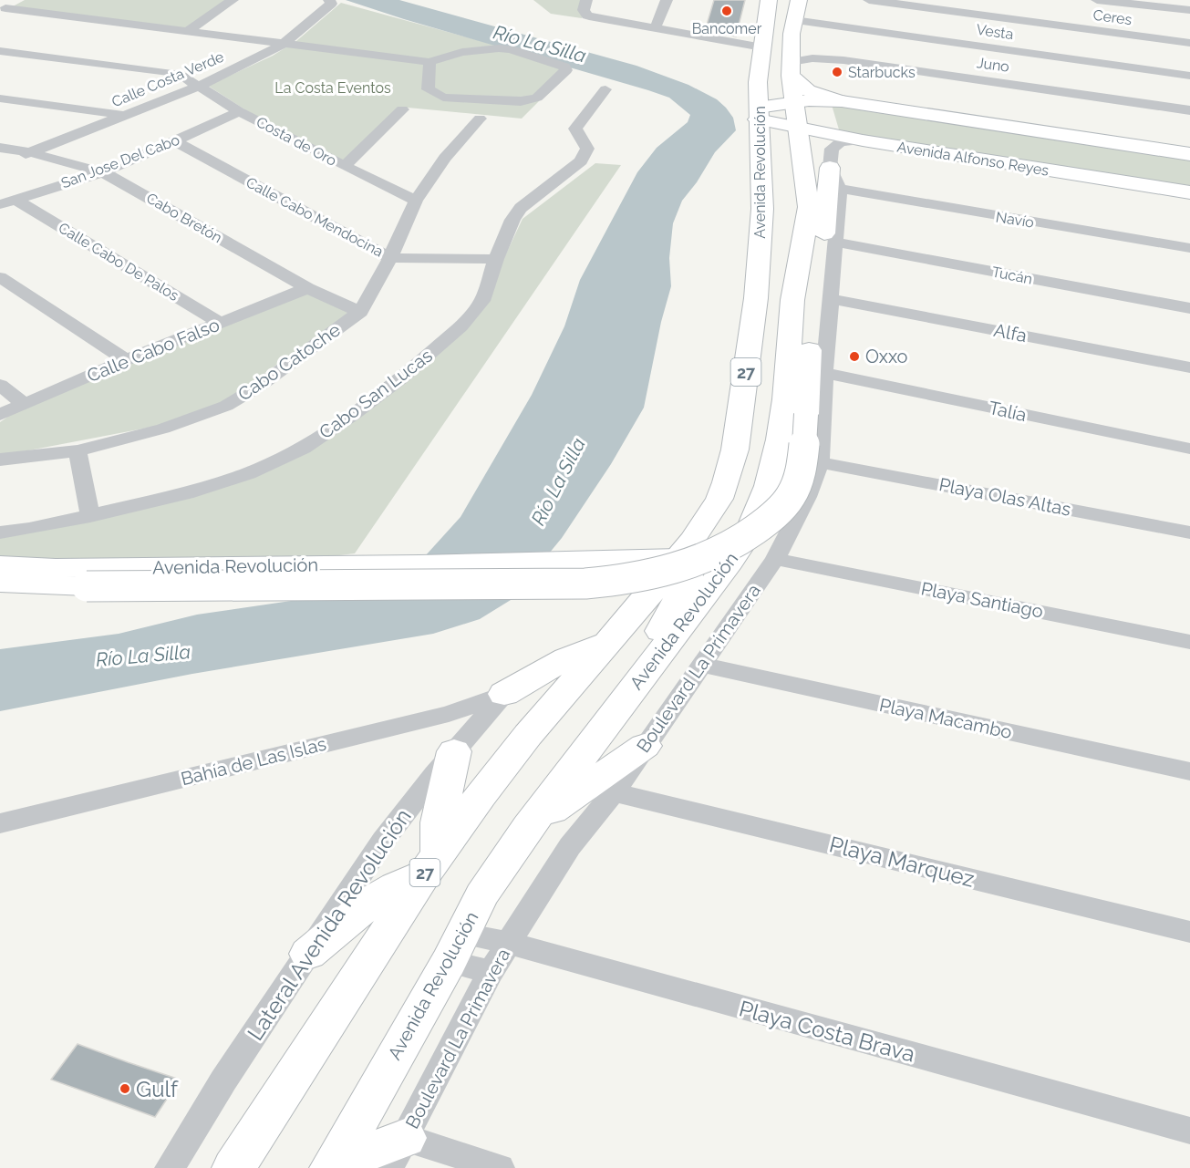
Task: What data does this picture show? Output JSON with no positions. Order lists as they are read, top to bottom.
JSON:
{
  "streets": {
    "main road": ["Avenida Alfonso Reyes", "Avenida Revolución", "27"],
    "street": [
      "Ceres",
      "Vesta",
      "Juno",
      "Calle Costa Verde",
      "Costa de Oro",
      "San Jose Del Cabo",
      "Calle Cabo Mendocina",
      "Cabo Bretón",
      "Navío",
      "Calle Cabo De Palos",
      "Tucán",
      "Alfa",
      "Calle Cabo Falso",
      "Cabo Catoche",
      "Cabo San Lucas",
      "Talía",
      "Playa Olas Altas",
      "Playa Santiago",
      "Boulevard La Primavera",
      "Playa Macambo",
      "Bahía de Las Islas",
      "Playa Marquez",
      "Lateral Avenida Revolución",
      "Playa Costa Brava"
    ]
  },
  "crossings": [
    ["Vesta", "Avenida Revolución"],
    ["Juno", "Avenida Revolución"],
    ["Calle Costa Verde", "Costa de Oro"],
    ["Calle Costa Verde", "Cabo Bretón"],
    ["Costa de Oro", "San Jose Del Cabo"],
    ["Costa de Oro", "Cabo Catoche"],
    ["Avenida Alfonso Reyes", "Avenida Revolución"],
    ["San Jose Del Cabo", "Calle Cabo Mendocina"],
    ["San Jose Del Cabo", "Cabo Bretón"],
    ["San Jose Del Cabo", "Calle Cabo De Palos"],
    ["Avenida Revolución", "Playa Costa Brava"],
    ["Calle Cabo Mendocina", "Cabo Catoche"],
    ["Calle Cabo Mendocina", "Cabo San Lucas"],
    ["Cabo Bretón", "Calle Cabo Falso"],
    ["Cabo Bretón", "Cabo Catoche"],
    ["Navío", "Boulevard La Primavera"],
    ["Calle Cabo De Palos", "Calle Cabo Falso"],
    ["Tucán", "Boulevard La Primavera"],
    ["Alfa", "Boulevard La Primavera"],
    ["Talía", "Boulevard La Primavera"],
    ["Playa Olas Altas", "Boulevard La Primavera"],
    ["Playa Santiago", "Boulevard La Primavera"],
    ["Boulevard La Primavera", "Playa Macambo"],
    ["Boulevard La Primavera", "Playa Marquez"],
    ["Boulevard La Primavera", "Playa Costa Brava"],
    ["Bahía de Las Islas", "Lateral Avenida Revolución"]
  ],
  "water": ["Río La Silla"],
  "parks": ["La Costa Eventos"],
  "places": [
    "Bancomer",
    "Starbucks",
    "Oxxo",
    "Gulf"
  ]
}
